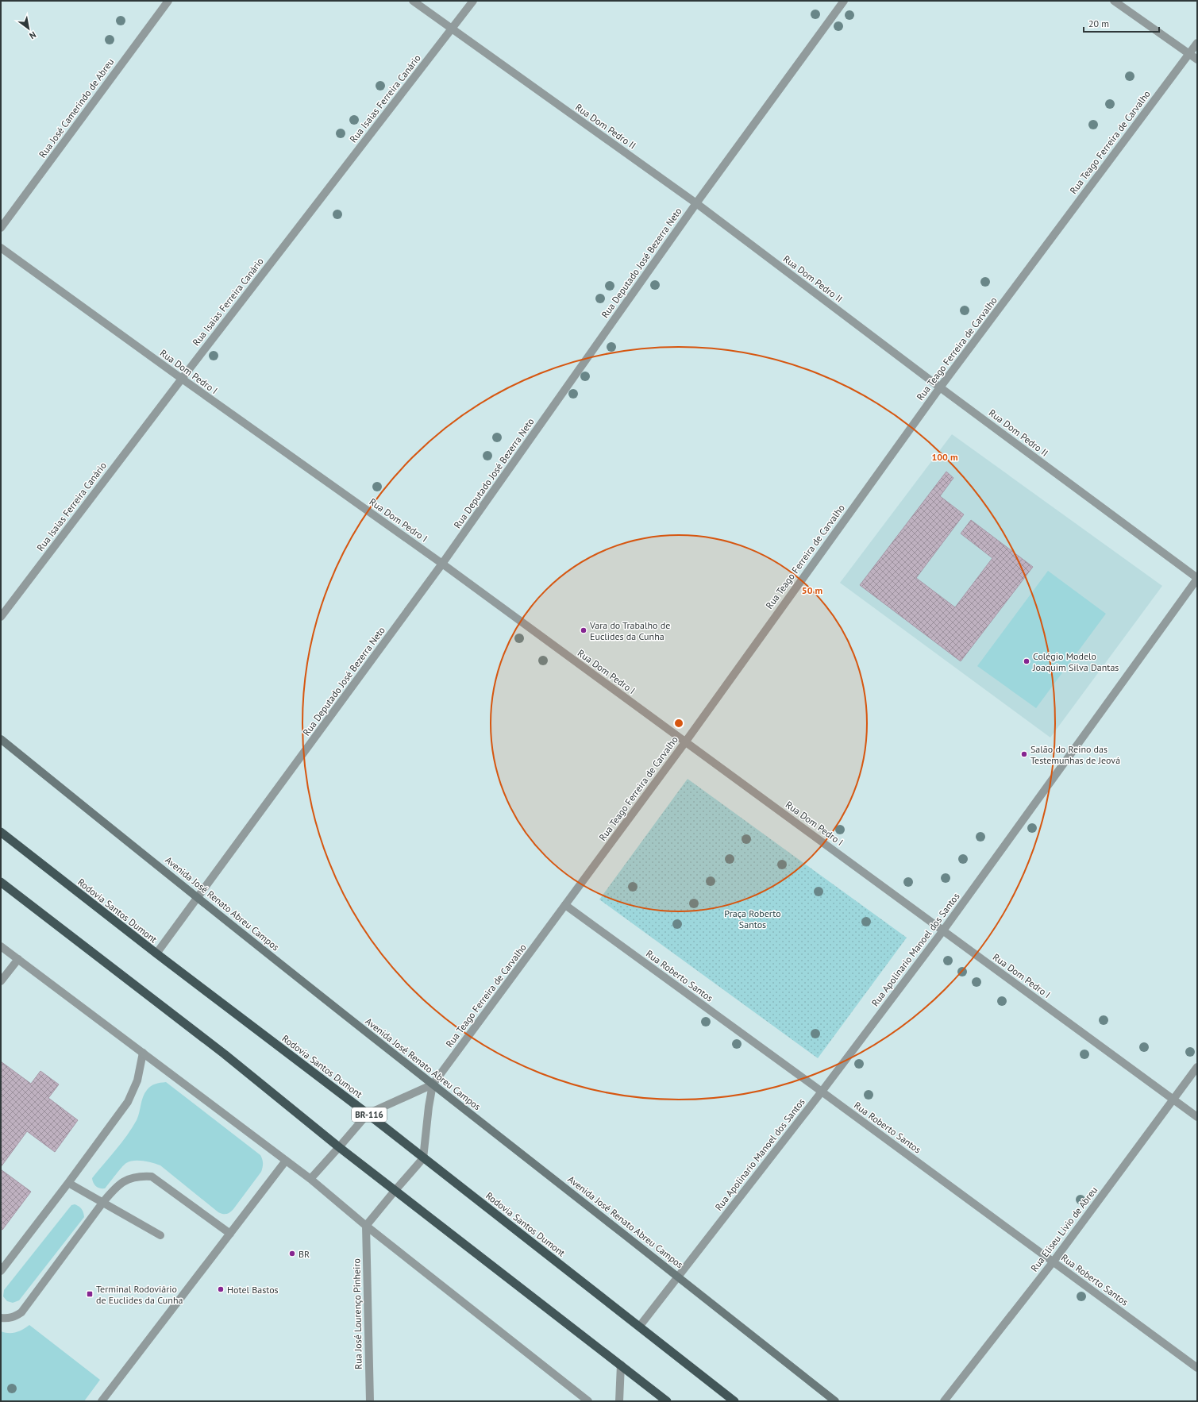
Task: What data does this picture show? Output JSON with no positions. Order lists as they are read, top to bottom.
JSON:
{
  "streets": {
    "highway": ["Rodovia Santos Dumont", "BR-116"],
    "main road": ["Avenida José Renato Abreu Campos"],
    "street": [
      "Rua Isaias Ferreira Canário",
      "Rua José Camerindo de Abreu",
      "Rua Dom Pedro II",
      "Rua Teago Ferreira de Carvalho",
      "Rua Deputado José Bezerra Neto",
      "Rua Dom Pedro I",
      "Rua Apolinario Manoel dos Santos",
      "Rua Roberto Santos",
      "Rua Eliseu Livio de Abreu",
      "Rua José Lourenço Pinheiro"
    ]
  },
  "crossings": [
    ["Rua Isaias Ferreira Canário", "Rua Dom Pedro II"],
    ["Rua Isaias Ferreira Canário", "Rua Dom Pedro I"],
    ["Rua Dom Pedro II", "Rua Teago Ferreira de Carvalho"],
    ["Rua Dom Pedro II", "Rua Deputado José Bezerra Neto"],
    ["Rua Dom Pedro II", "Rua Apolinario Manoel dos Santos"],
    ["Rua Teago Ferreira de Carvalho", "Rua Dom Pedro I"],
    ["Rua Teago Ferreira de Carvalho", "Avenida José Renato Abreu Campos"],
    ["Rua Teago Ferreira de Carvalho", "Rua Roberto Santos"],
    ["Rua Deputado José Bezerra Neto", "Rua Dom Pedro I"],
    ["Rua Deputado José Bezerra Neto", "Avenida José Renato Abreu Campos"],
    ["Rua Deputado José Bezerra Neto", "Rodovia Santos Dumont"],
    ["Rua Dom Pedro I", "Rua Apolinario Manoel dos Santos"],
    ["Rua Dom Pedro I", "Rua Eliseu Livio de Abreu"],
    ["Avenida José Renato Abreu Campos", "Rua Apolinario Manoel dos Santos"],
    ["Rodovia Santos Dumont", "Rua Apolinario Manoel dos Santos"],
    ["Rua Apolinario Manoel dos Santos", "Rua Roberto Santos"],
    ["Rua Roberto Santos", "Rua Eliseu Livio de Abreu"]
  ],
  "parks": ["Praça Roberto Santos"],
  "places": {
    "other": [
      "Vara do Trabalho de Euclides da Cunha",
      "Colégio Modelo Joaquim Silva Dantas",
      "Salão do Reino das Testemunhas de Jeová",
      "BR",
      "Hotel Bastos"
    ],
    "transit": ["Terminal Rodoviário de Euclides da Cunha"]
  },
  "scale_bar": "20 m",
  "north": "bottom right",
  "rings": ["100 m", "50 m"]
}
